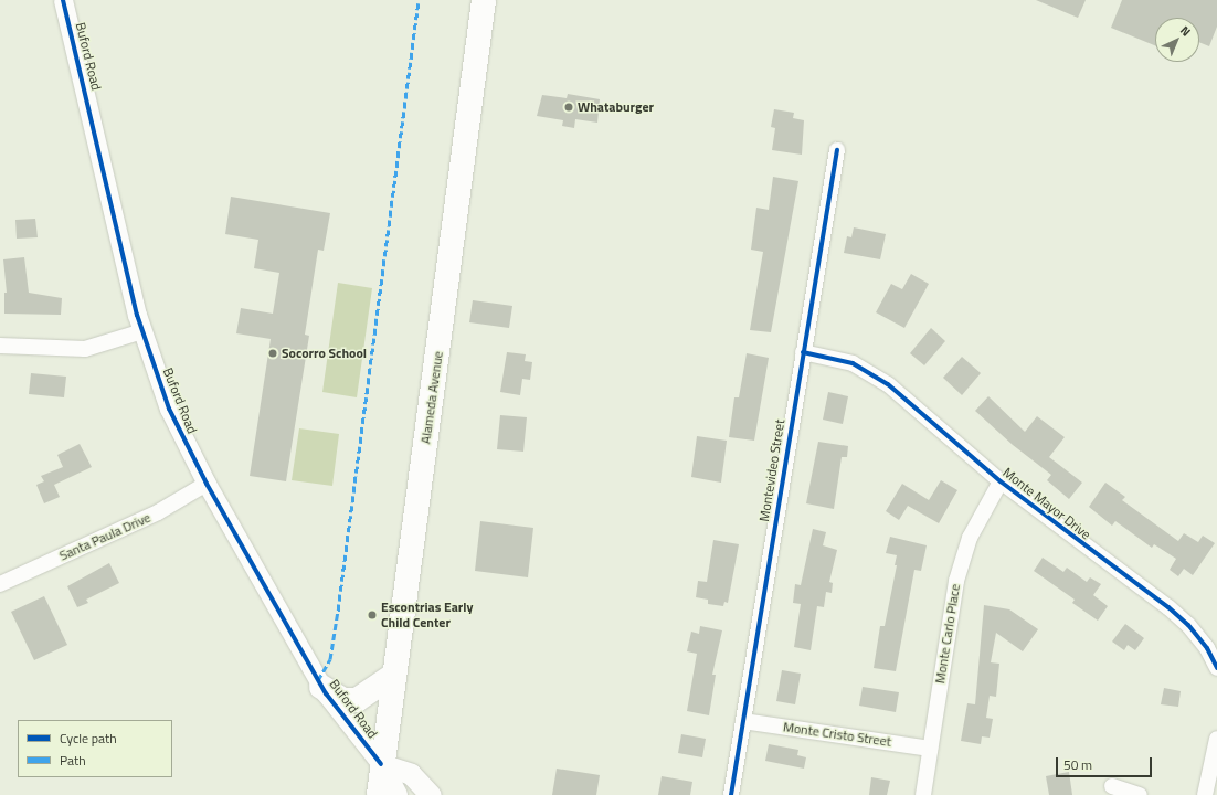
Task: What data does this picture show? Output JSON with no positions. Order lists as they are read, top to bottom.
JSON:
{
  "streets": {
    "main road": ["Alameda Avenue"],
    "street": [
      "Buford Road",
      "Montevideo Street",
      "Monte Mayor Drive",
      "Santa Paula Drive",
      "Monte Carlo Place",
      "Monte Cristo Street"
    ]
  },
  "crossings": [
    ["Buford Road", "Alameda Avenue"],
    ["Buford Road", "Santa Paula Drive"],
    ["Montevideo Street", "Monte Mayor Drive"],
    ["Montevideo Street", "Monte Cristo Street"],
    ["Monte Mayor Drive", "Monte Carlo Place"],
    ["Monte Carlo Place", "Monte Cristo Street"]
  ],
  "places": ["Whataburger", "Socorro School", "Escontrias Early Child Center"],
  "legend": ["Cycle path", "Path"],
  "scale_bar": "50 m",
  "north": "top right"
}
